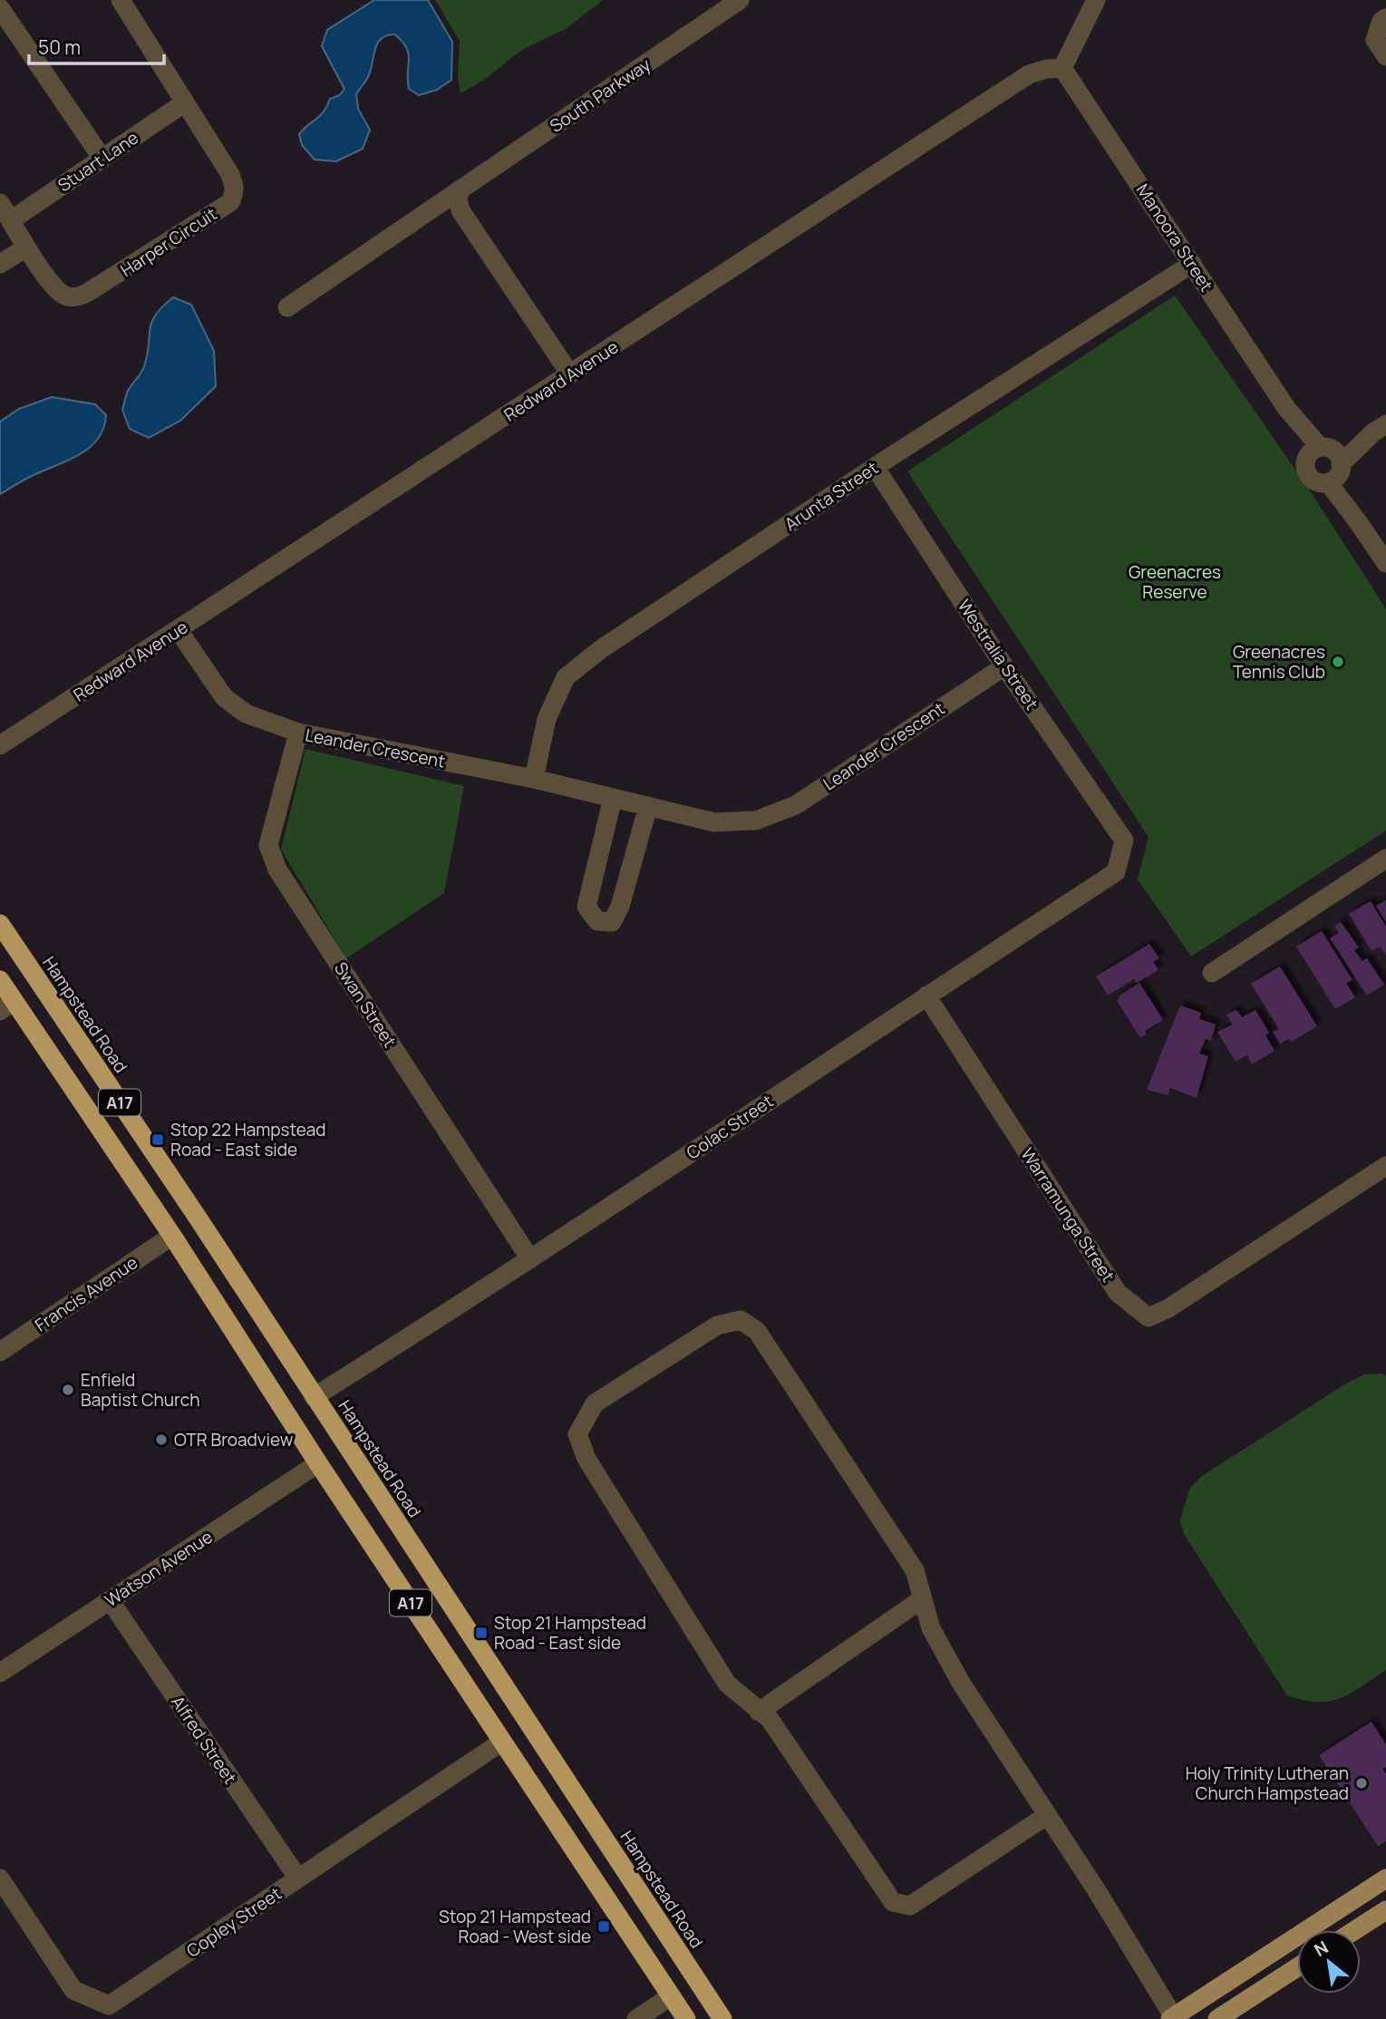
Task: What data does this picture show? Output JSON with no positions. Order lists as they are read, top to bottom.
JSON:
{
  "streets": {
    "highway": ["Hampstead Road", "A17"],
    "street": [
      "South Parkway",
      "Stuart Lane",
      "Manoora Street",
      "Harper Circuit",
      "Redward Avenue",
      "Arunta Street",
      "Westralia Street",
      "Leander Crescent",
      "Swan Street",
      "Colac Street",
      "Warramunga Street",
      "Francis Avenue",
      "Watson Avenue",
      "Alfred Street",
      "Copley Street"
    ]
  },
  "crossings": [
    ["Stuart Lane", "Harper Circuit"],
    ["Manoora Street", "Redward Avenue"],
    ["Manoora Street", "Arunta Street"],
    ["Redward Avenue", "Leander Crescent"],
    ["Arunta Street", "Westralia Street"],
    ["Arunta Street", "Leander Crescent"],
    ["Westralia Street", "Leander Crescent"],
    ["Westralia Street", "Colac Street"],
    ["Leander Crescent", "Swan Street"],
    ["Swan Street", "Colac Street"],
    ["Hampstead Road", "Colac Street"],
    ["A17", "Francis Avenue"],
    ["A17", "Watson Avenue"],
    ["A17", "Copley Street"],
    ["Colac Street", "Warramunga Street"],
    ["Watson Avenue", "Alfred Street"],
    ["Alfred Street", "Copley Street"]
  ],
  "parks": ["Greenacres Reserve"],
  "places": {
    "other": [
      "Greenacres Tennis Club",
      "Enfield Baptist Church",
      "OTR Broadview",
      "Holy Trinity Lutheran Church Hampstead"
    ],
    "transit": ["Stop 22 Hampstead Road - East side", "Stop 21 Hampstead Road - East side", "Stop 21 Hampstead Road - West side"]
  },
  "scale_bar": "50 m",
  "north": "top left"
}
